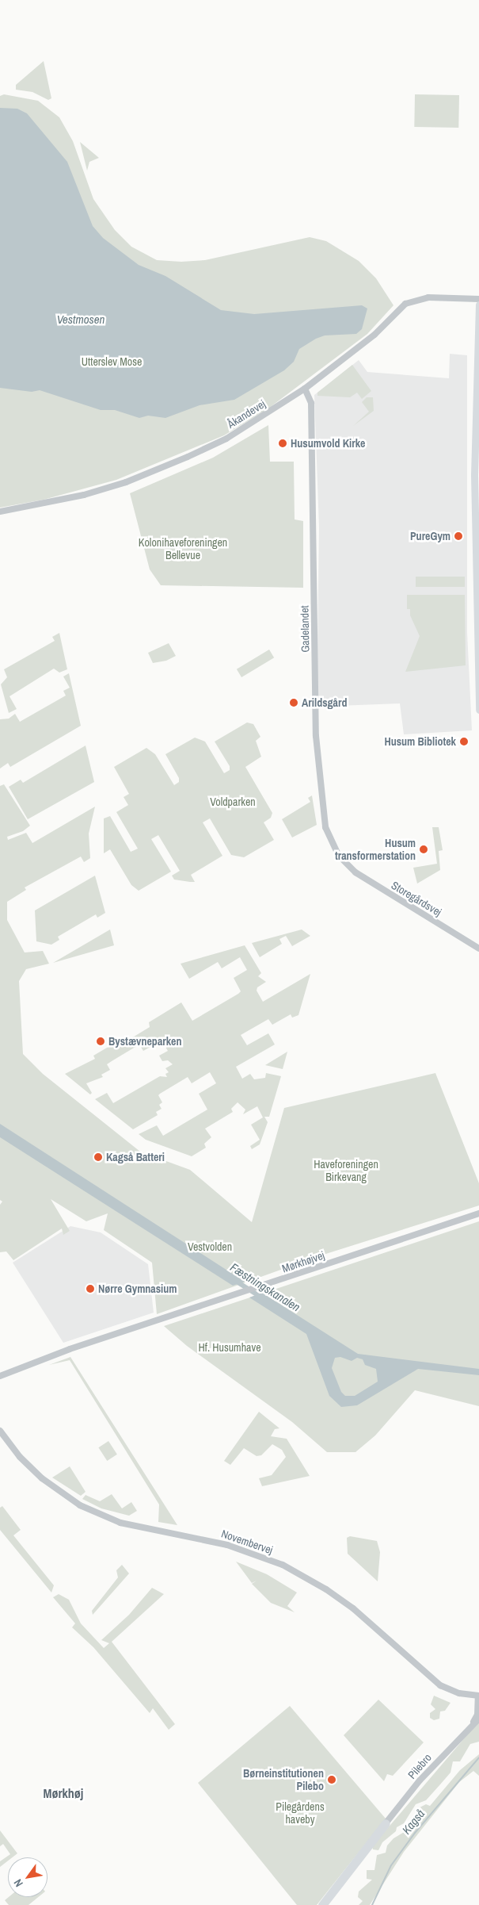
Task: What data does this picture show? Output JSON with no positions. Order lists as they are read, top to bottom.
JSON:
{
  "streets": {
    "street": [
      "Åkandevej",
      "Gadelandet",
      "Storegårdsvej",
      "Mørkhøjvej",
      "Novembervej",
      "Pilebro"
    ]
  },
  "crossings": [
    ["Åkandevej", "Gadelandet"],
    ["Gadelandet", "Storegårdsvej"],
    ["Novembervej", "Pilebro"]
  ],
  "districts": ["Mørkhøj"],
  "water": ["Vestmosen", "Fæstningskanalen", "Kagså"],
  "parks": [
    "Utterslev Mose",
    "Kolonihaveforeningen Bellevue",
    "Voldparken",
    "Haveforeningen Birkevang",
    "Vestvolden",
    "Hf. Husumhave",
    "Pilegårdens haveby"
  ],
  "places": [
    "Husumvold Kirke",
    "PureGym",
    "Arildsgård",
    "Husum Bibliotek",
    "Husum transformerstation",
    "Bystævneparken",
    "Kagså Batteri",
    "Nørre Gymnasium",
    "Børneinstitutionen Pilebo"
  ],
  "north": "bottom left"
}
